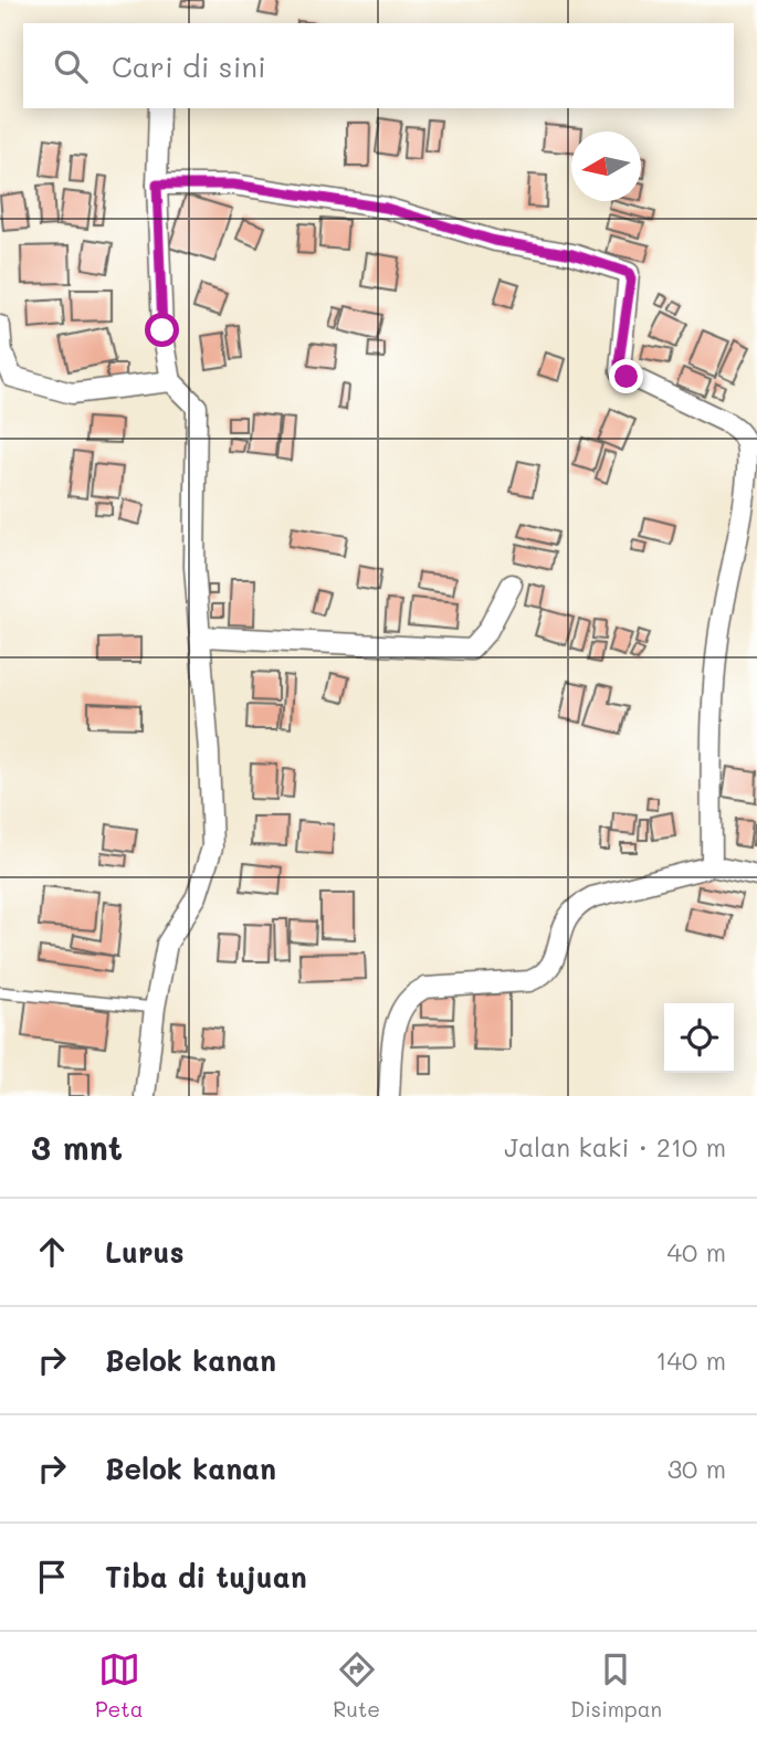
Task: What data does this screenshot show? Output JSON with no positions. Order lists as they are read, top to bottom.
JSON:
{
  "north": "left",
  "page": {
    "search": "Cari di sini",
    "heading": ["3 mnt", "Jalan kaki · 210 m"],
    "list": [
      ["Lurus", "40 m"],
      ["Belok kanan", "140 m"],
      ["Belok kanan", "30 m"],
      "Tiba di tujuan"
    ],
    "nav": ["Peta", "Rute", "Disimpan"]
  }
}
